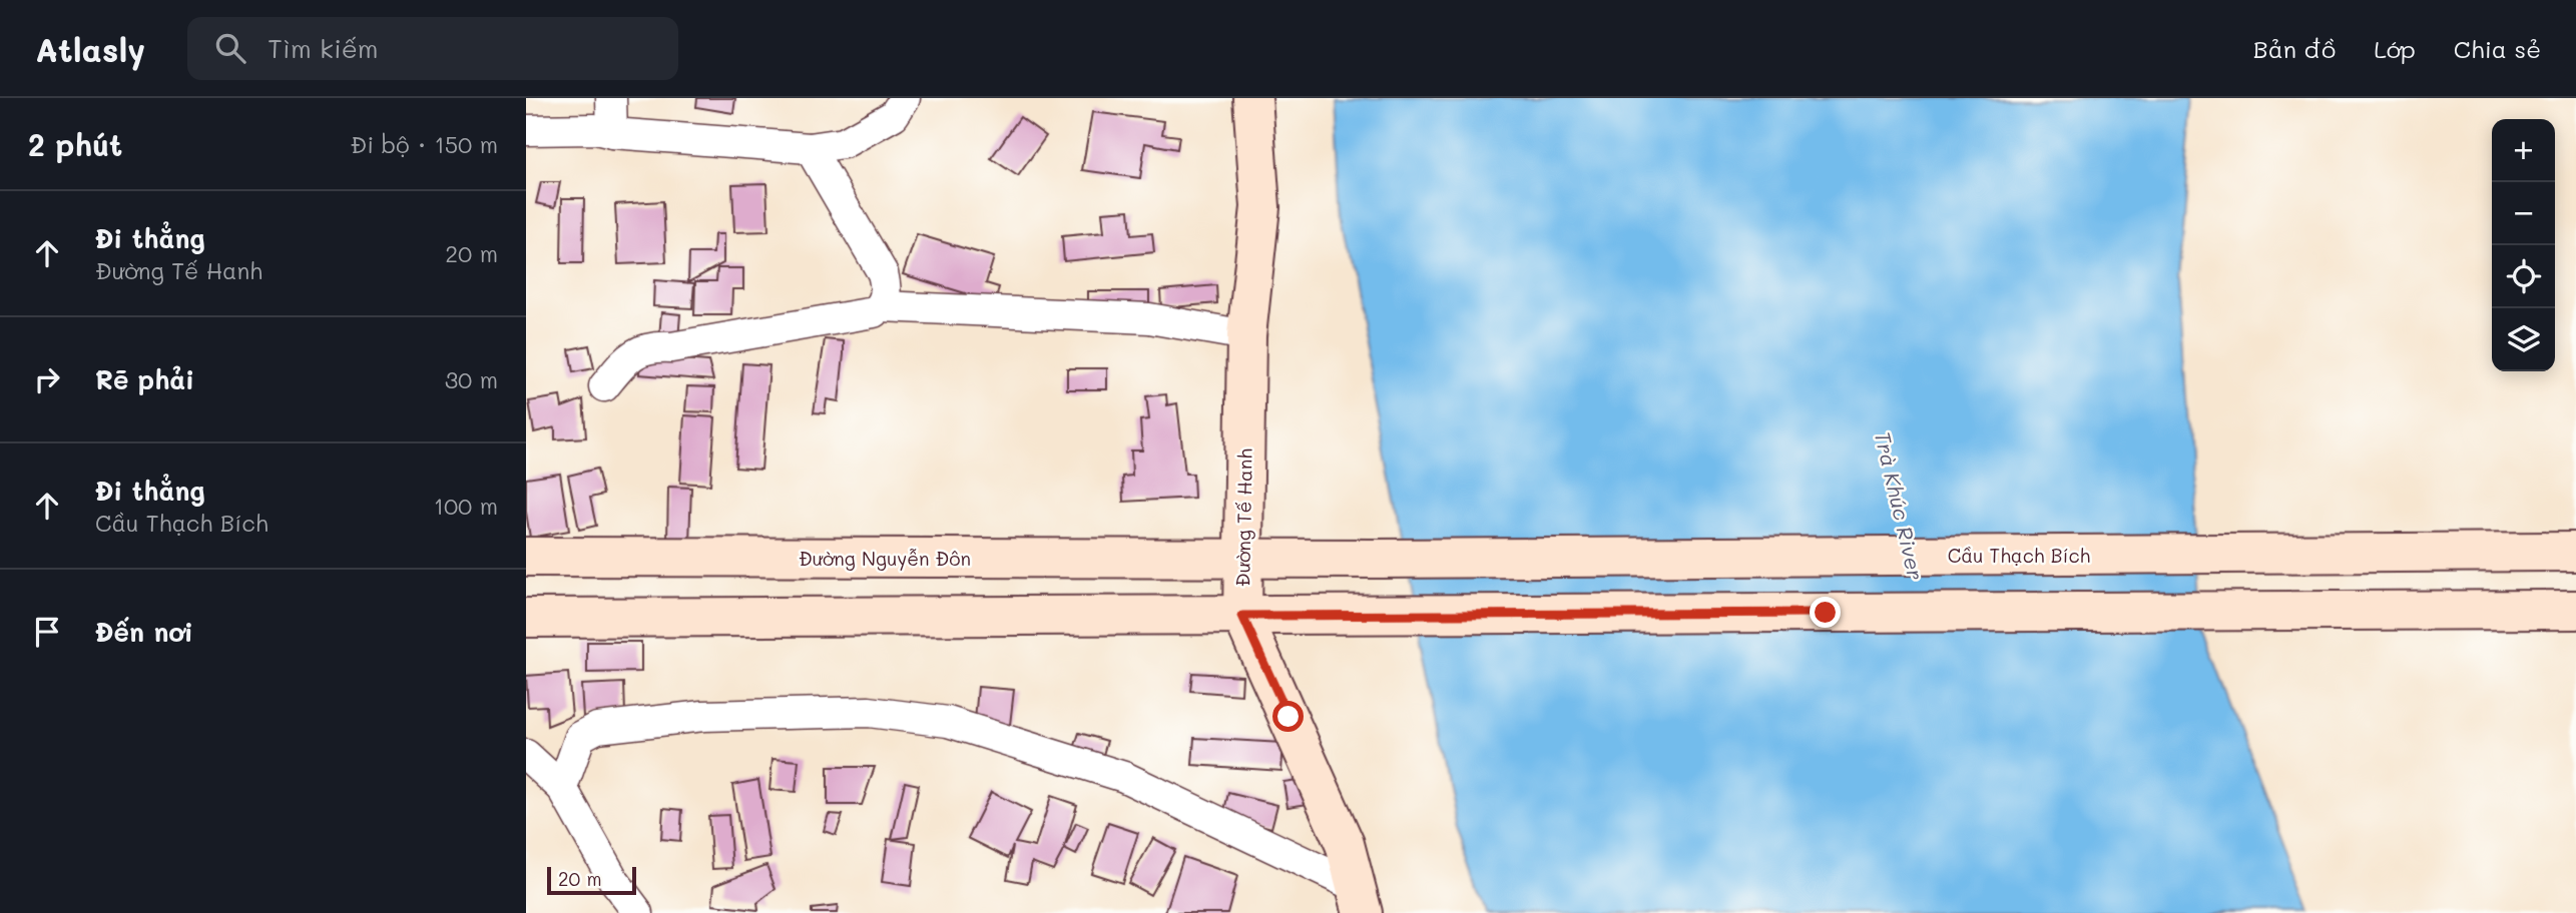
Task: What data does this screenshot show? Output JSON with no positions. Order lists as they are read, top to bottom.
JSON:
{
  "streets": {
    "main road": ["Đường Tế Hanh", "Cầu Thạch Bích", "Đường Nguyễn Đôn"]
  },
  "crossings": [
    ["Đường Tế Hanh", "Cầu Thạch Bích"],
    ["Đường Tế Hanh", "Đường Nguyễn Đôn"],
    ["Cầu Thạch Bích", "Đường Nguyễn Đôn"]
  ],
  "water": ["Trà Khúc River"],
  "scale_bar": "20 m",
  "page": {
    "header": "Atlasly",
    "search": "Tìm kiếm",
    "nav": ["Bản đồ", "Lớp", "Chia sẻ"],
    "heading": ["2 phút", "Đi bộ · 150 m"],
    "map_buttons": ["+", "−"],
    "list": [
      ["Đi thẳng", "Đường Tế Hanh", "20 m"],
      ["Rẽ phải", "30 m"],
      ["Đi thẳng", "Cầu Thạch Bích", "100 m"],
      "Đến nơi"
    ],
    "scale": "20 m"
  }
}
